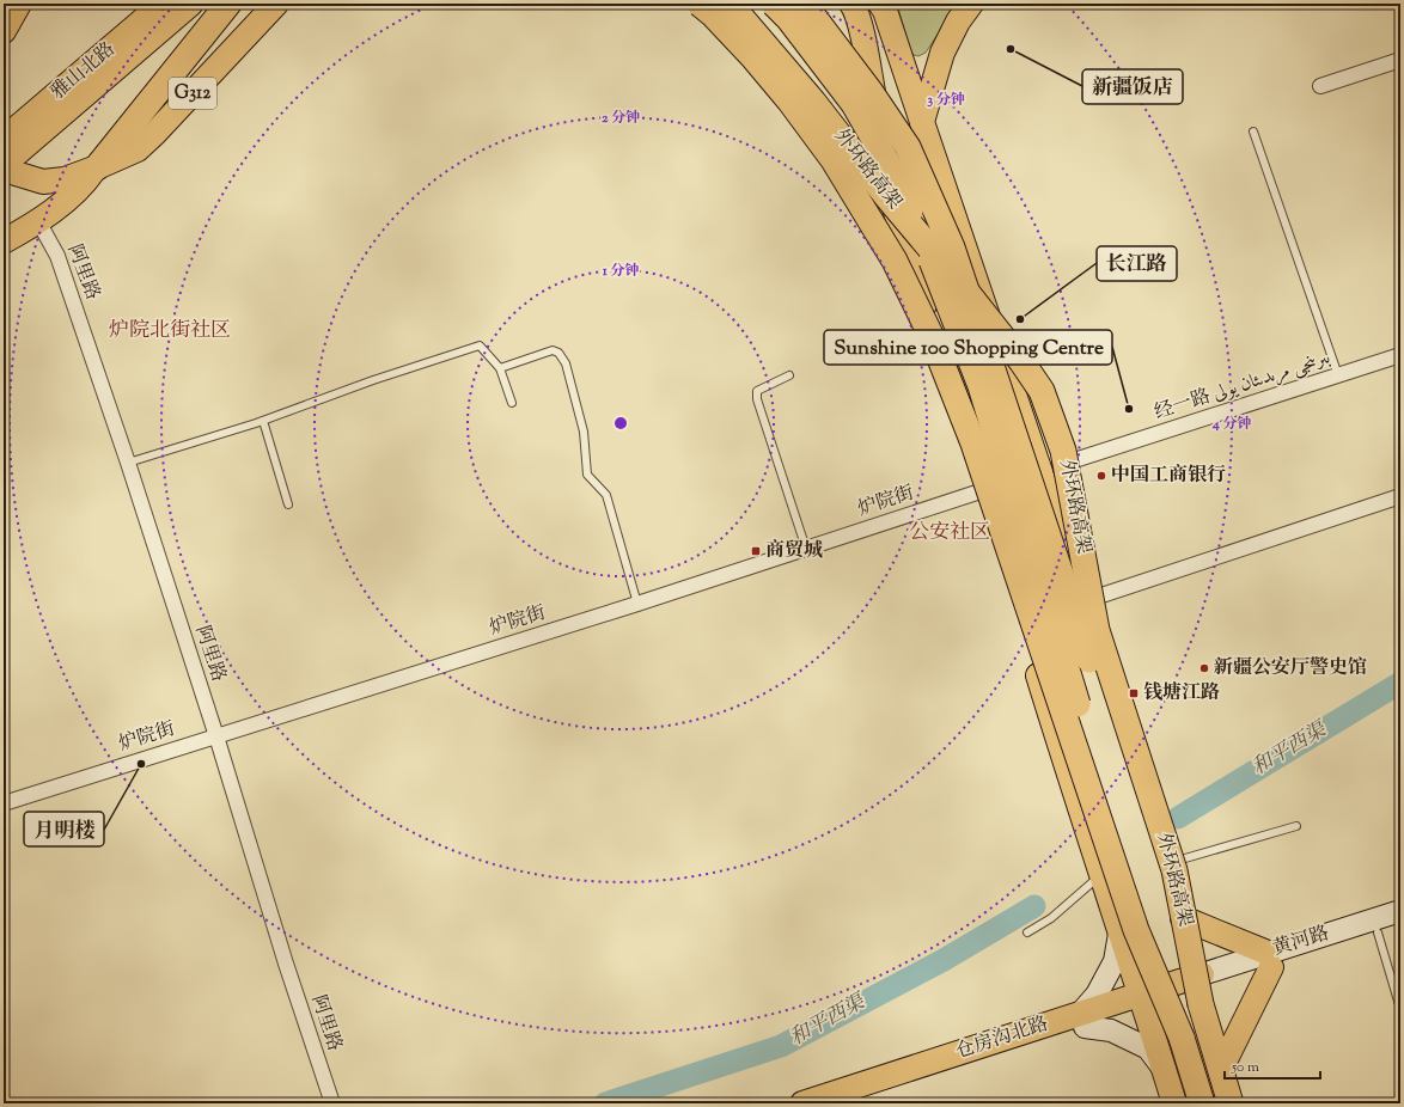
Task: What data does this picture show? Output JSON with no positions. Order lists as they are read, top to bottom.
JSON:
{
  "streets": {
    "highway": ["雅山北路", "外环路高架"],
    "main road": ["G312", "黄河路", "仓房沟北路"],
    "street": ["阿里路", "经一路 بىرىنجى مرىدىئان يولى", "炉院街"]
  },
  "crossings": [
    ["G312", "阿里路"],
    ["外环路高架", "黄河路"],
    ["外环路高架", "仓房沟北路"],
    ["阿里路", "炉院街"],
    ["经一路 بىرىنجى مرىدىئان يولى", "炉院街"],
    ["黄河路", "仓房沟北路"]
  ],
  "districts": ["炉院北街社区", "公安社区"],
  "water": ["和平西渠"],
  "places": {
    "other": [
      "新疆饭店",
      "长江路",
      "Sunshine 100 Shopping Centre",
      "中国工商银行",
      "新疆公安厅警史馆",
      "月明楼"
    ],
    "transit": ["商贸城", "钱塘江路"]
  },
  "scale_bar": "50 m",
  "rings": [
    "3 分钟",
    "2 分钟",
    "1 分钟",
    "4 分钟"
  ]
}
